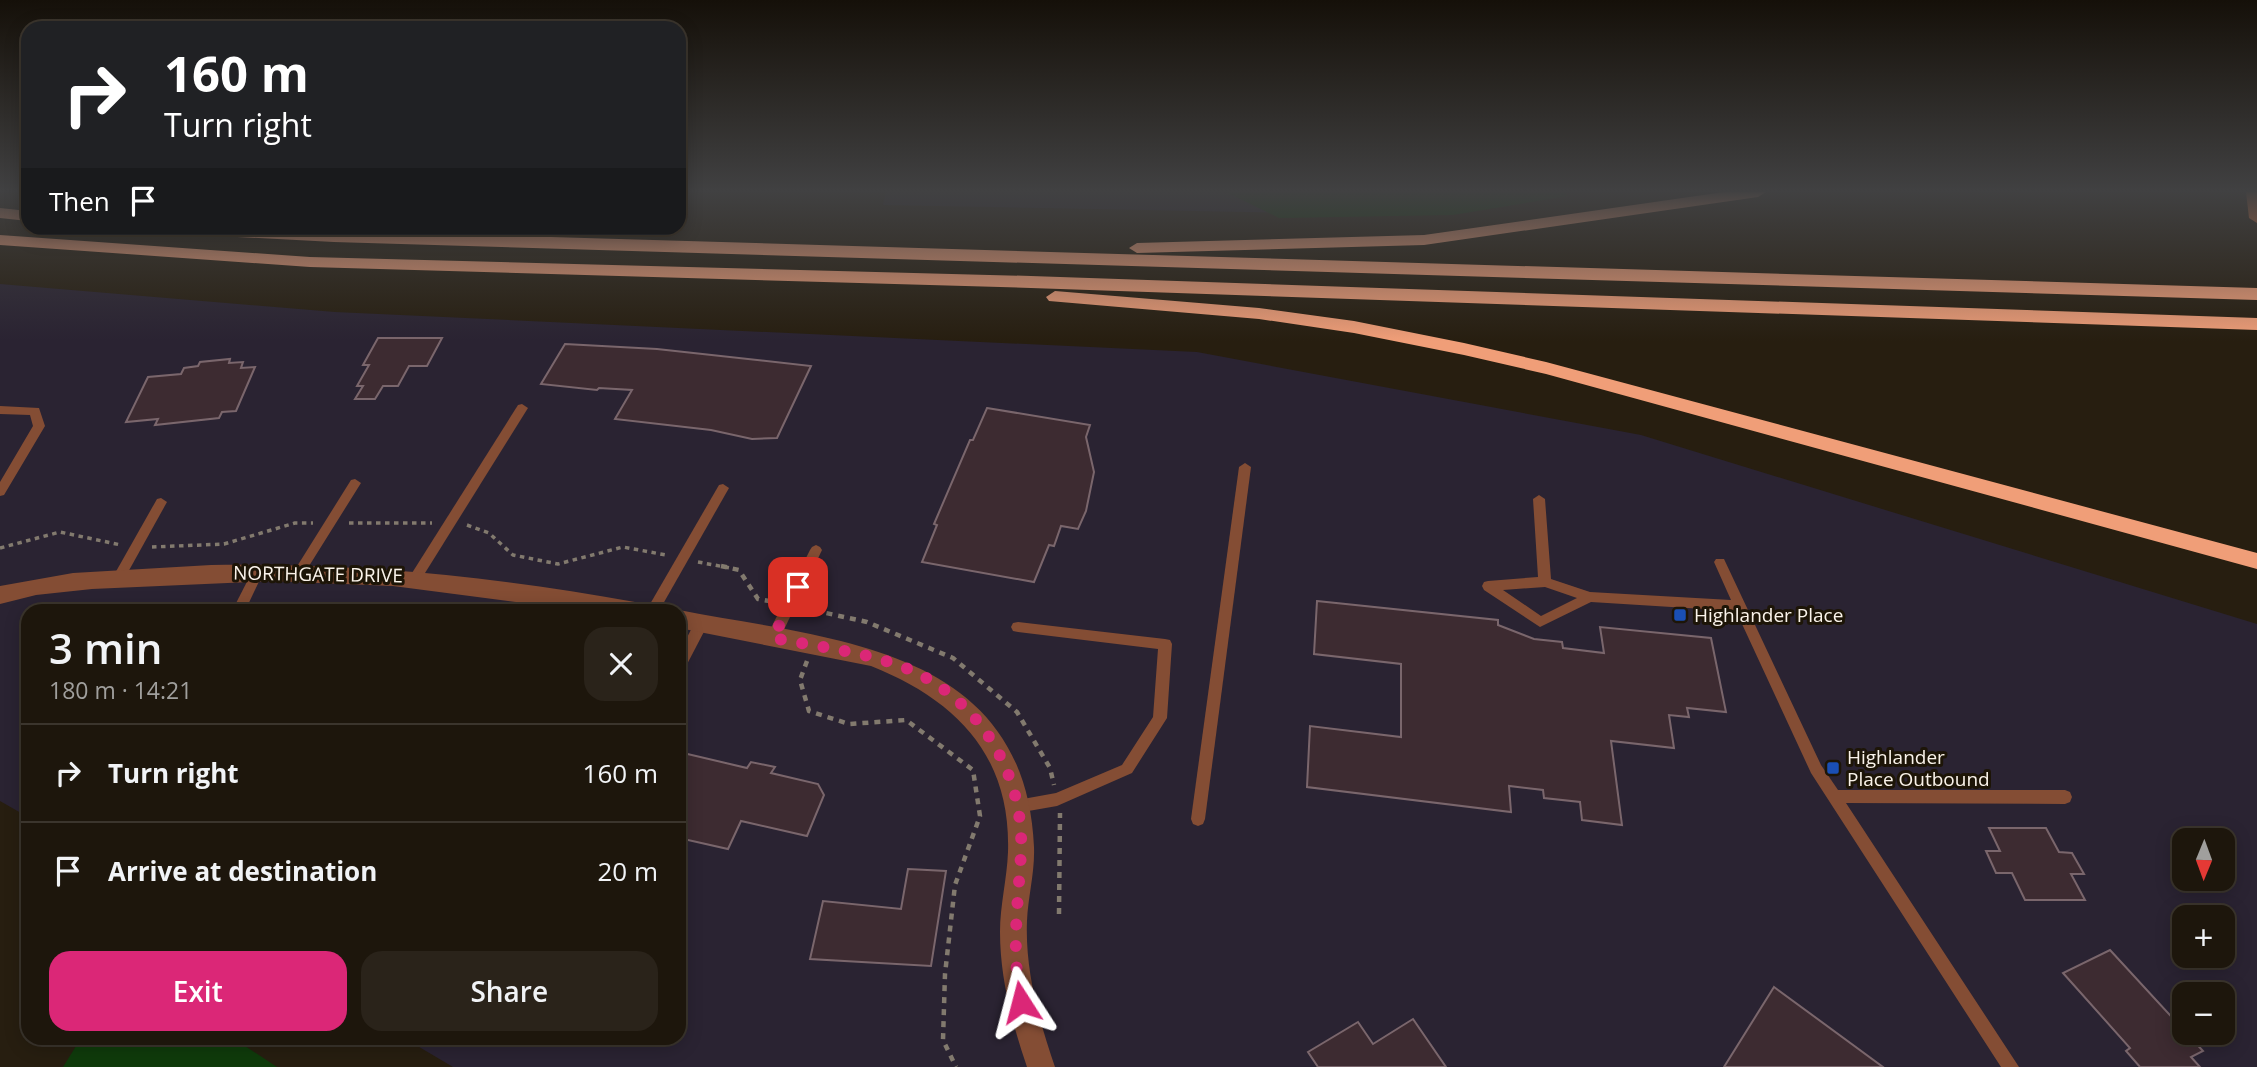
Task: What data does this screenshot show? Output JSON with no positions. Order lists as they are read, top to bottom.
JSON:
{
  "streets": {
    "street": ["NORTHGATE DRIVE"]
  },
  "places": {
    "transit": ["Highlander Place", "Highlander Place Outbound"]
  },
  "north": "bottom",
  "page": {
    "turn": ["160 m", "Turn right"],
    "then": "Then",
    "heading": ["3 min", "180 m · 14:21"],
    "list": [
      {
        "name": "Turn right",
        "value": "160 m"
      },
      {
        "name": "Arrive at destination",
        "value": "20 m"
      }
    ],
    "map_buttons": ["+", "−"],
    "buttons": ["Exit", "Share"]
  }
}
